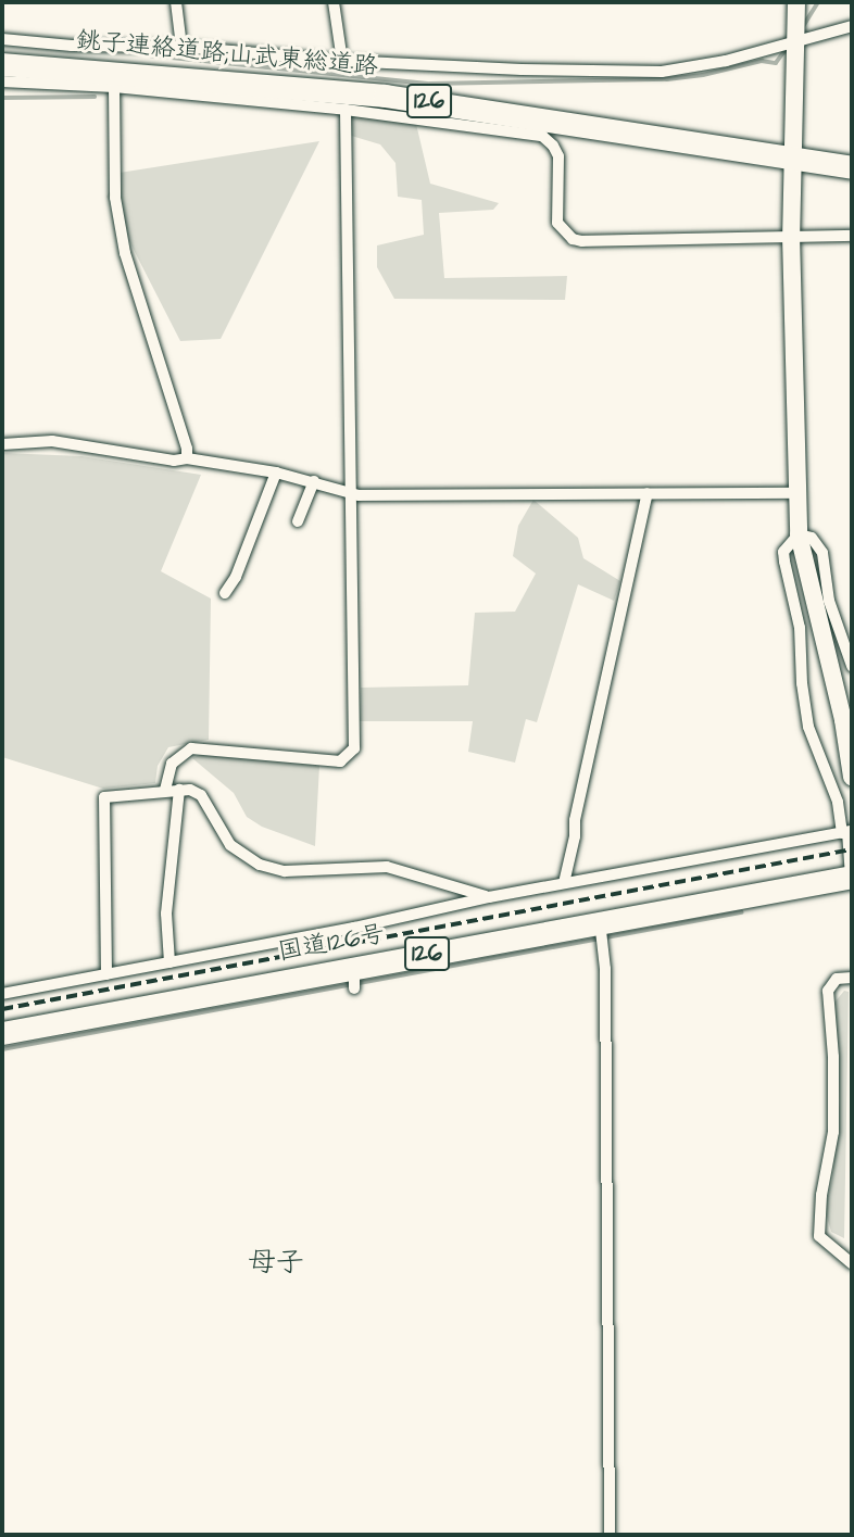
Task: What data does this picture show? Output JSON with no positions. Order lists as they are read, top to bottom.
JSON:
{
  "streets": {
    "highway": ["銚子連絡道路;山武東総道路", "126", "国道126号"]
  },
  "districts": ["母子"]
}
